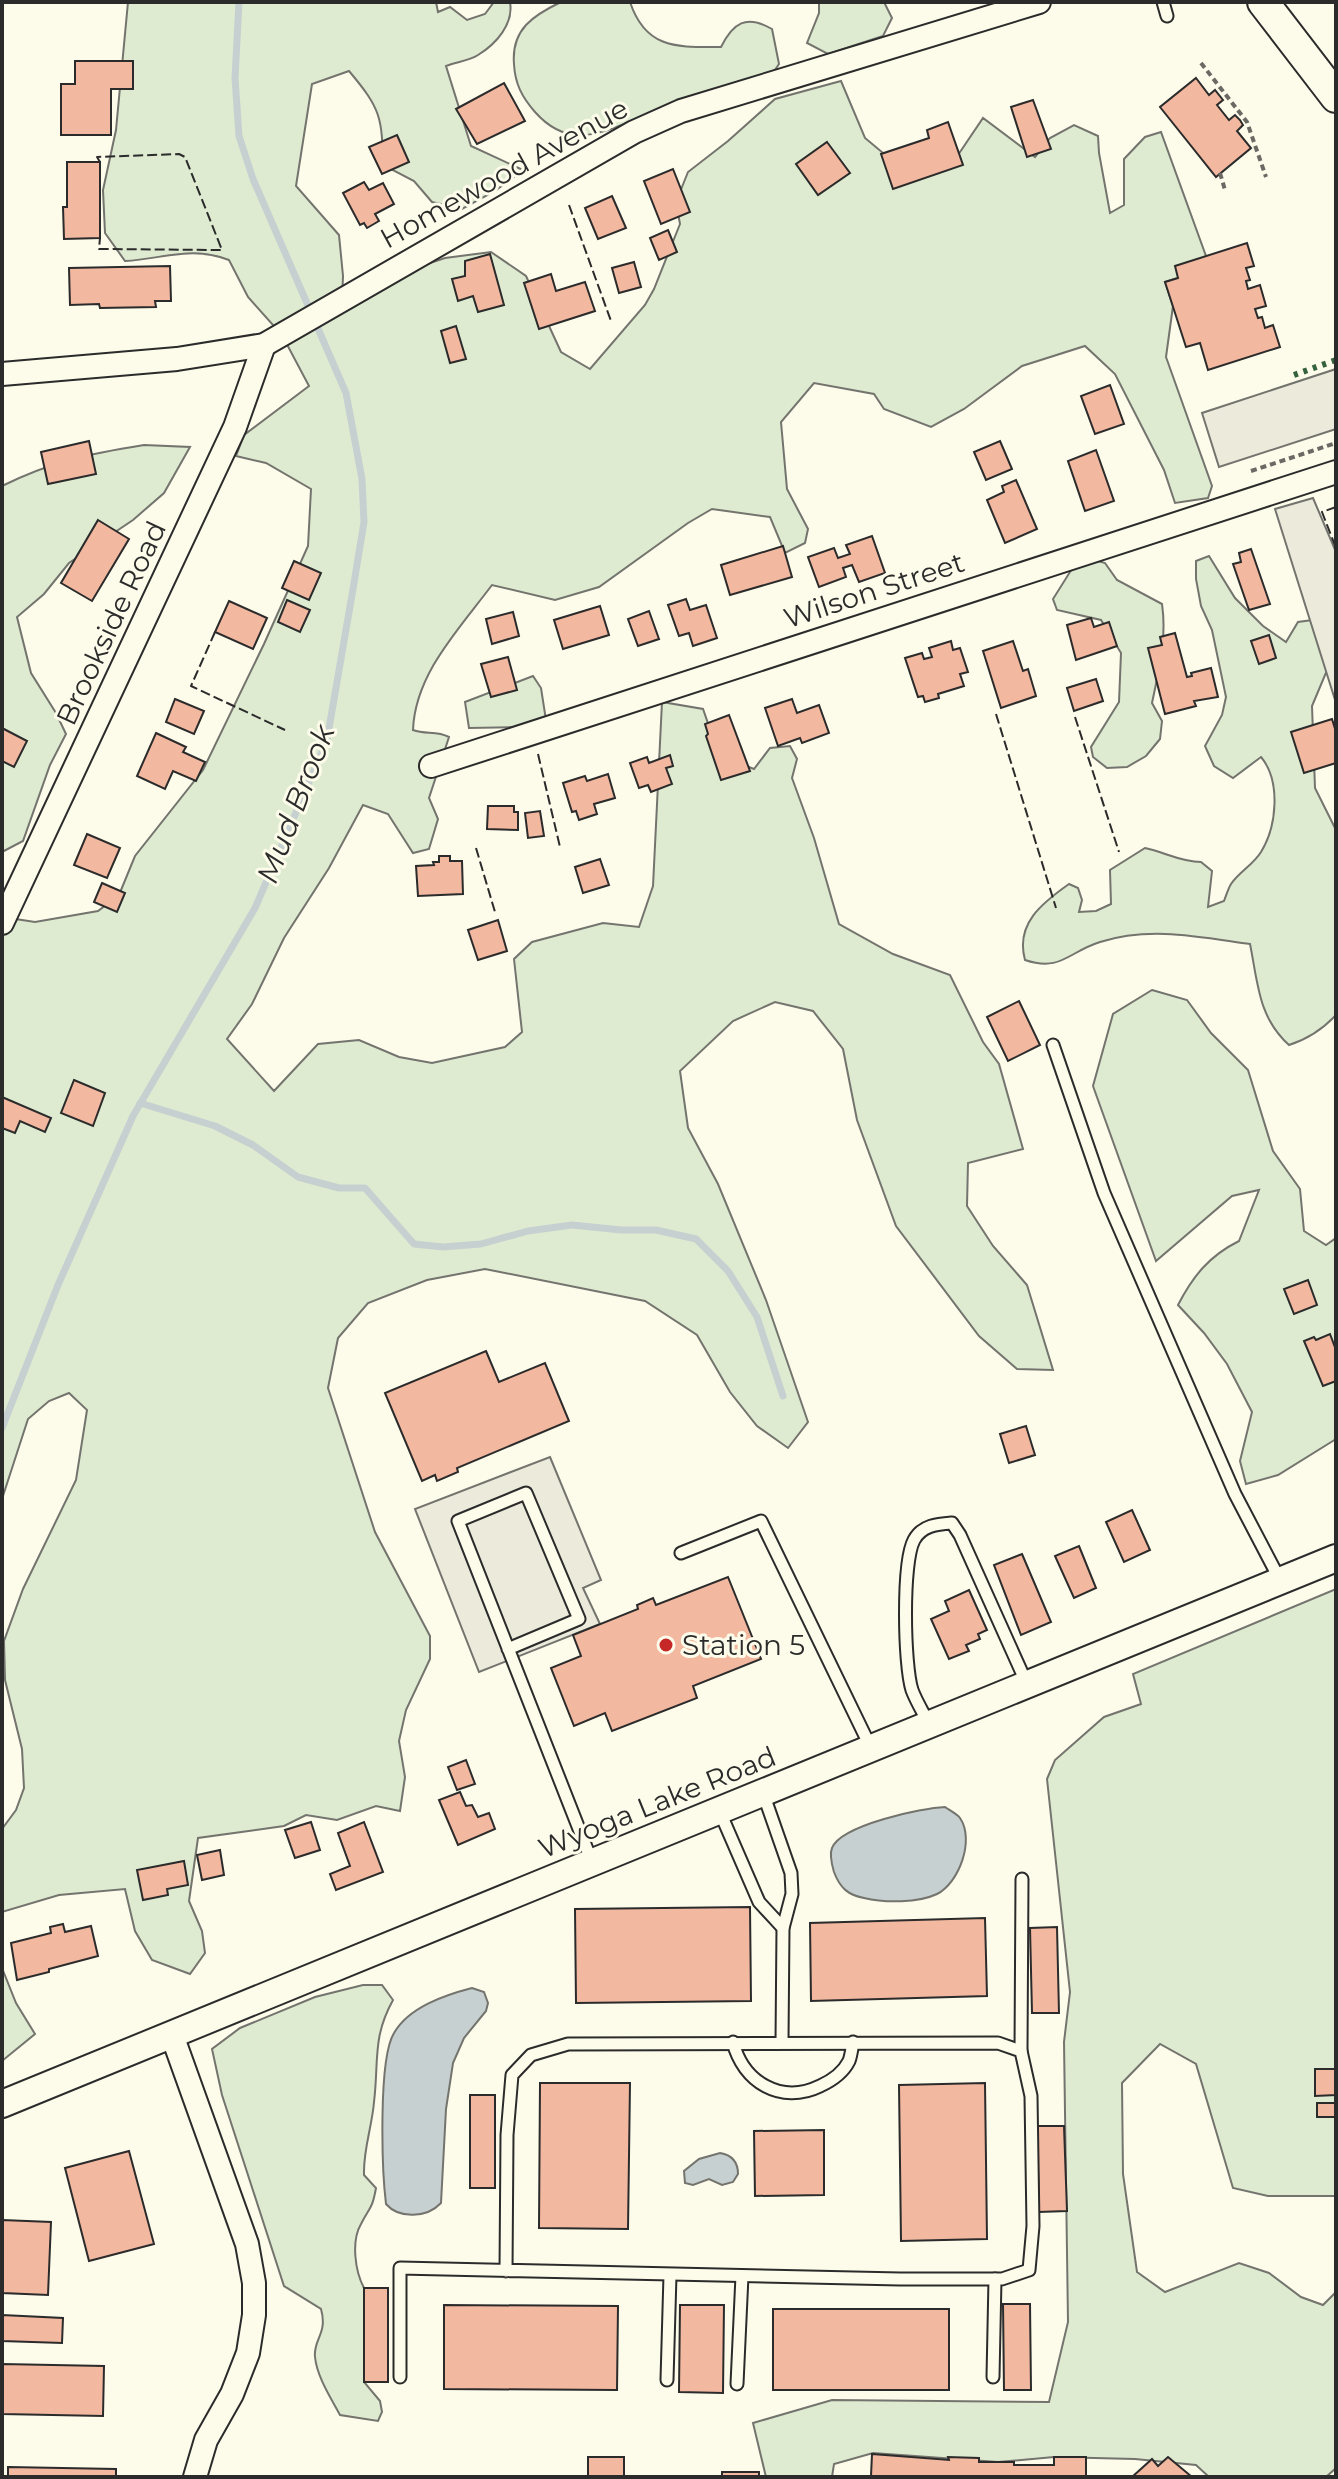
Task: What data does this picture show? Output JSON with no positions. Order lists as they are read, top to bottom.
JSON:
{
  "streets": {
    "street": [
      "Homewood Avenue",
      "Wilson Street",
      "Brookside Road",
      "Wyoga Lake Road"
    ]
  },
  "crossings": [
    ["Homewood Avenue", "Brookside Road"]
  ],
  "water": ["Mud Brook"],
  "places": ["Station 5"]
}
